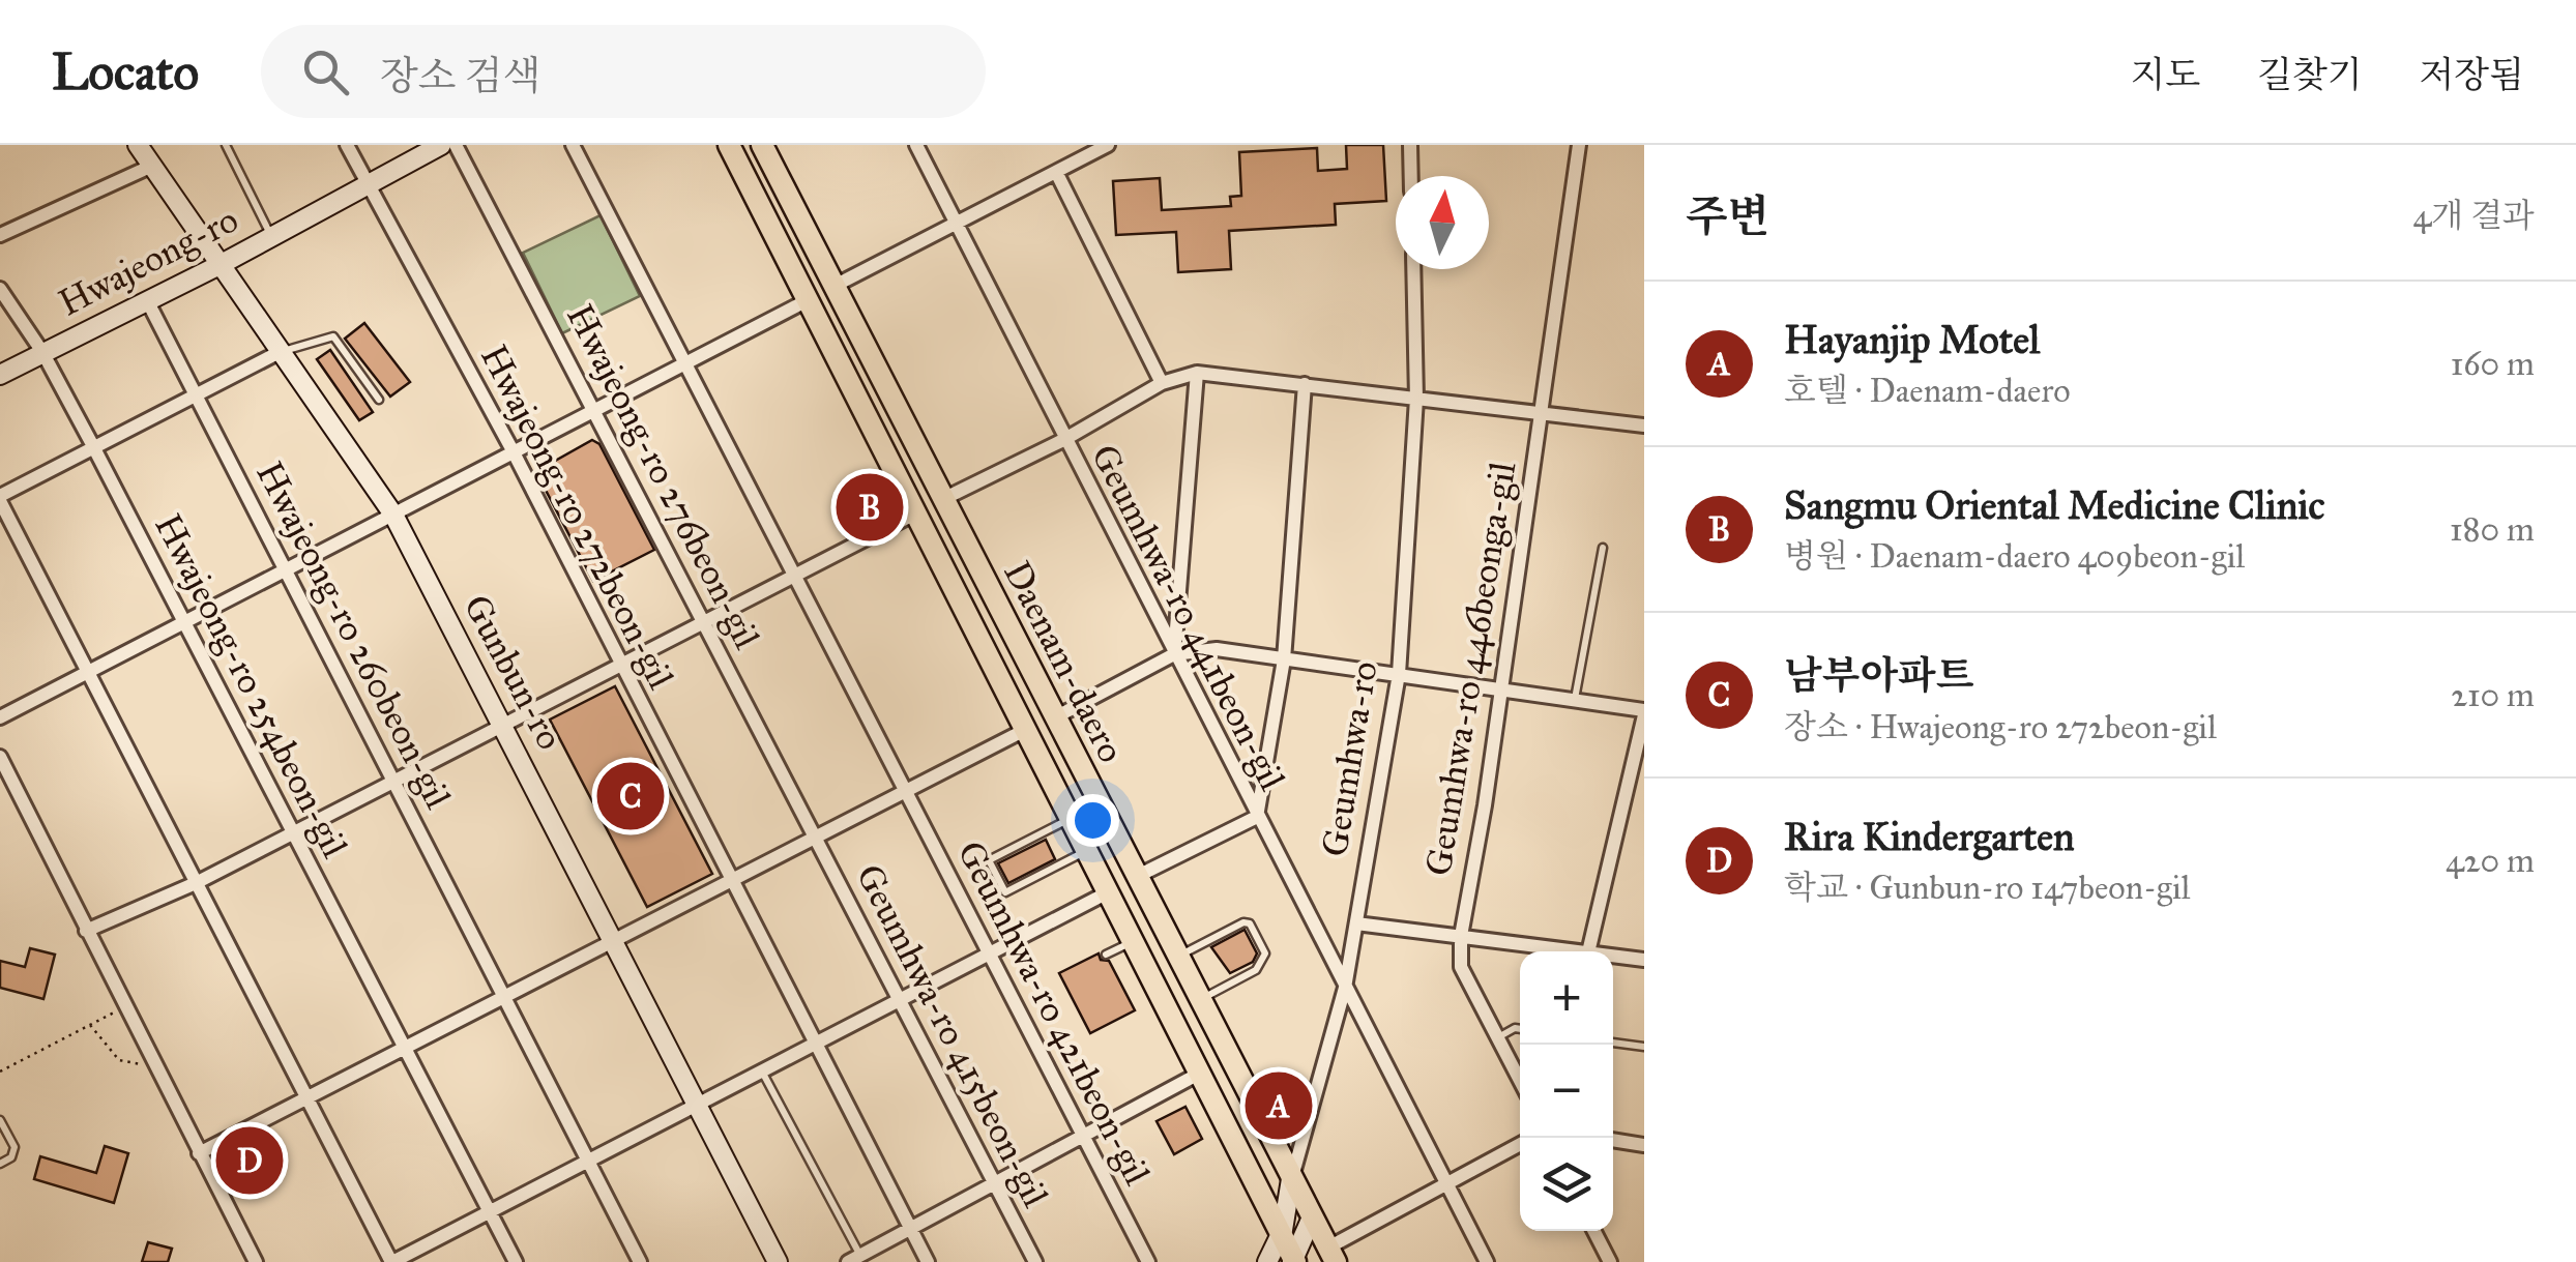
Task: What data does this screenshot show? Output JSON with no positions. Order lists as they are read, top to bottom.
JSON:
{
  "streets": {
    "main road": ["Daenam-daero"],
    "street": [
      "Hwajeong-ro",
      "Hwajeong-ro 276beon-gil",
      "Hwajeong-ro 272beon-gil",
      "Geumhwa-ro 441beon-gil",
      "Hwajeong-ro 260beon-gil",
      "Geumhwa-ro 446beonga-gil",
      "Gunbun-ro",
      "Hwajeong-ro 254beon-gil",
      "Geumhwa-ro",
      "Geumhwa-ro 421beon-gil",
      "Geumhwa-ro 415beon-gil"
    ]
  },
  "crossings": [
    ["Hwajeong-ro", "Hwajeong-ro 272beon-gil"],
    ["Hwajeong-ro", "Hwajeong-ro 260beon-gil"],
    ["Hwajeong-ro", "Gunbun-ro"],
    ["Hwajeong-ro", "Hwajeong-ro 254beon-gil"],
    ["Hwajeong-ro 276beon-gil", "Geumhwa-ro 415beon-gil"],
    ["Geumhwa-ro 441beon-gil", "Geumhwa-ro"],
    ["Daenam-daero", "Geumhwa-ro"]
  ],
  "north": "top",
  "page": {
    "header": "Locato",
    "search": "장소 검색",
    "nav": ["지도", "길찾기", "저장됨"],
    "heading": ["주변", "4개 결과"],
    "list": [
      {
        "mark": "A",
        "name": "Hayanjip Motel",
        "note": "호텔 · Daenam-daero",
        "value": "160 m"
      },
      {
        "mark": "B",
        "name": "Sangmu Oriental Medicine Clinic",
        "note": "병원 · Daenam-daero 409beon-gil",
        "value": "180 m"
      },
      {
        "mark": "C",
        "name": "남부아파트",
        "note": "장소 · Hwajeong-ro 272beon-gil",
        "value": "210 m"
      },
      {
        "mark": "D",
        "name": "Rira Kindergarten",
        "note": "학교 · Gunbun-ro 147beon-gil",
        "value": "420 m"
      }
    ],
    "pins": [
      "B",
      "C",
      "A",
      "D"
    ],
    "map_buttons": ["+", "−"]
  }
}
